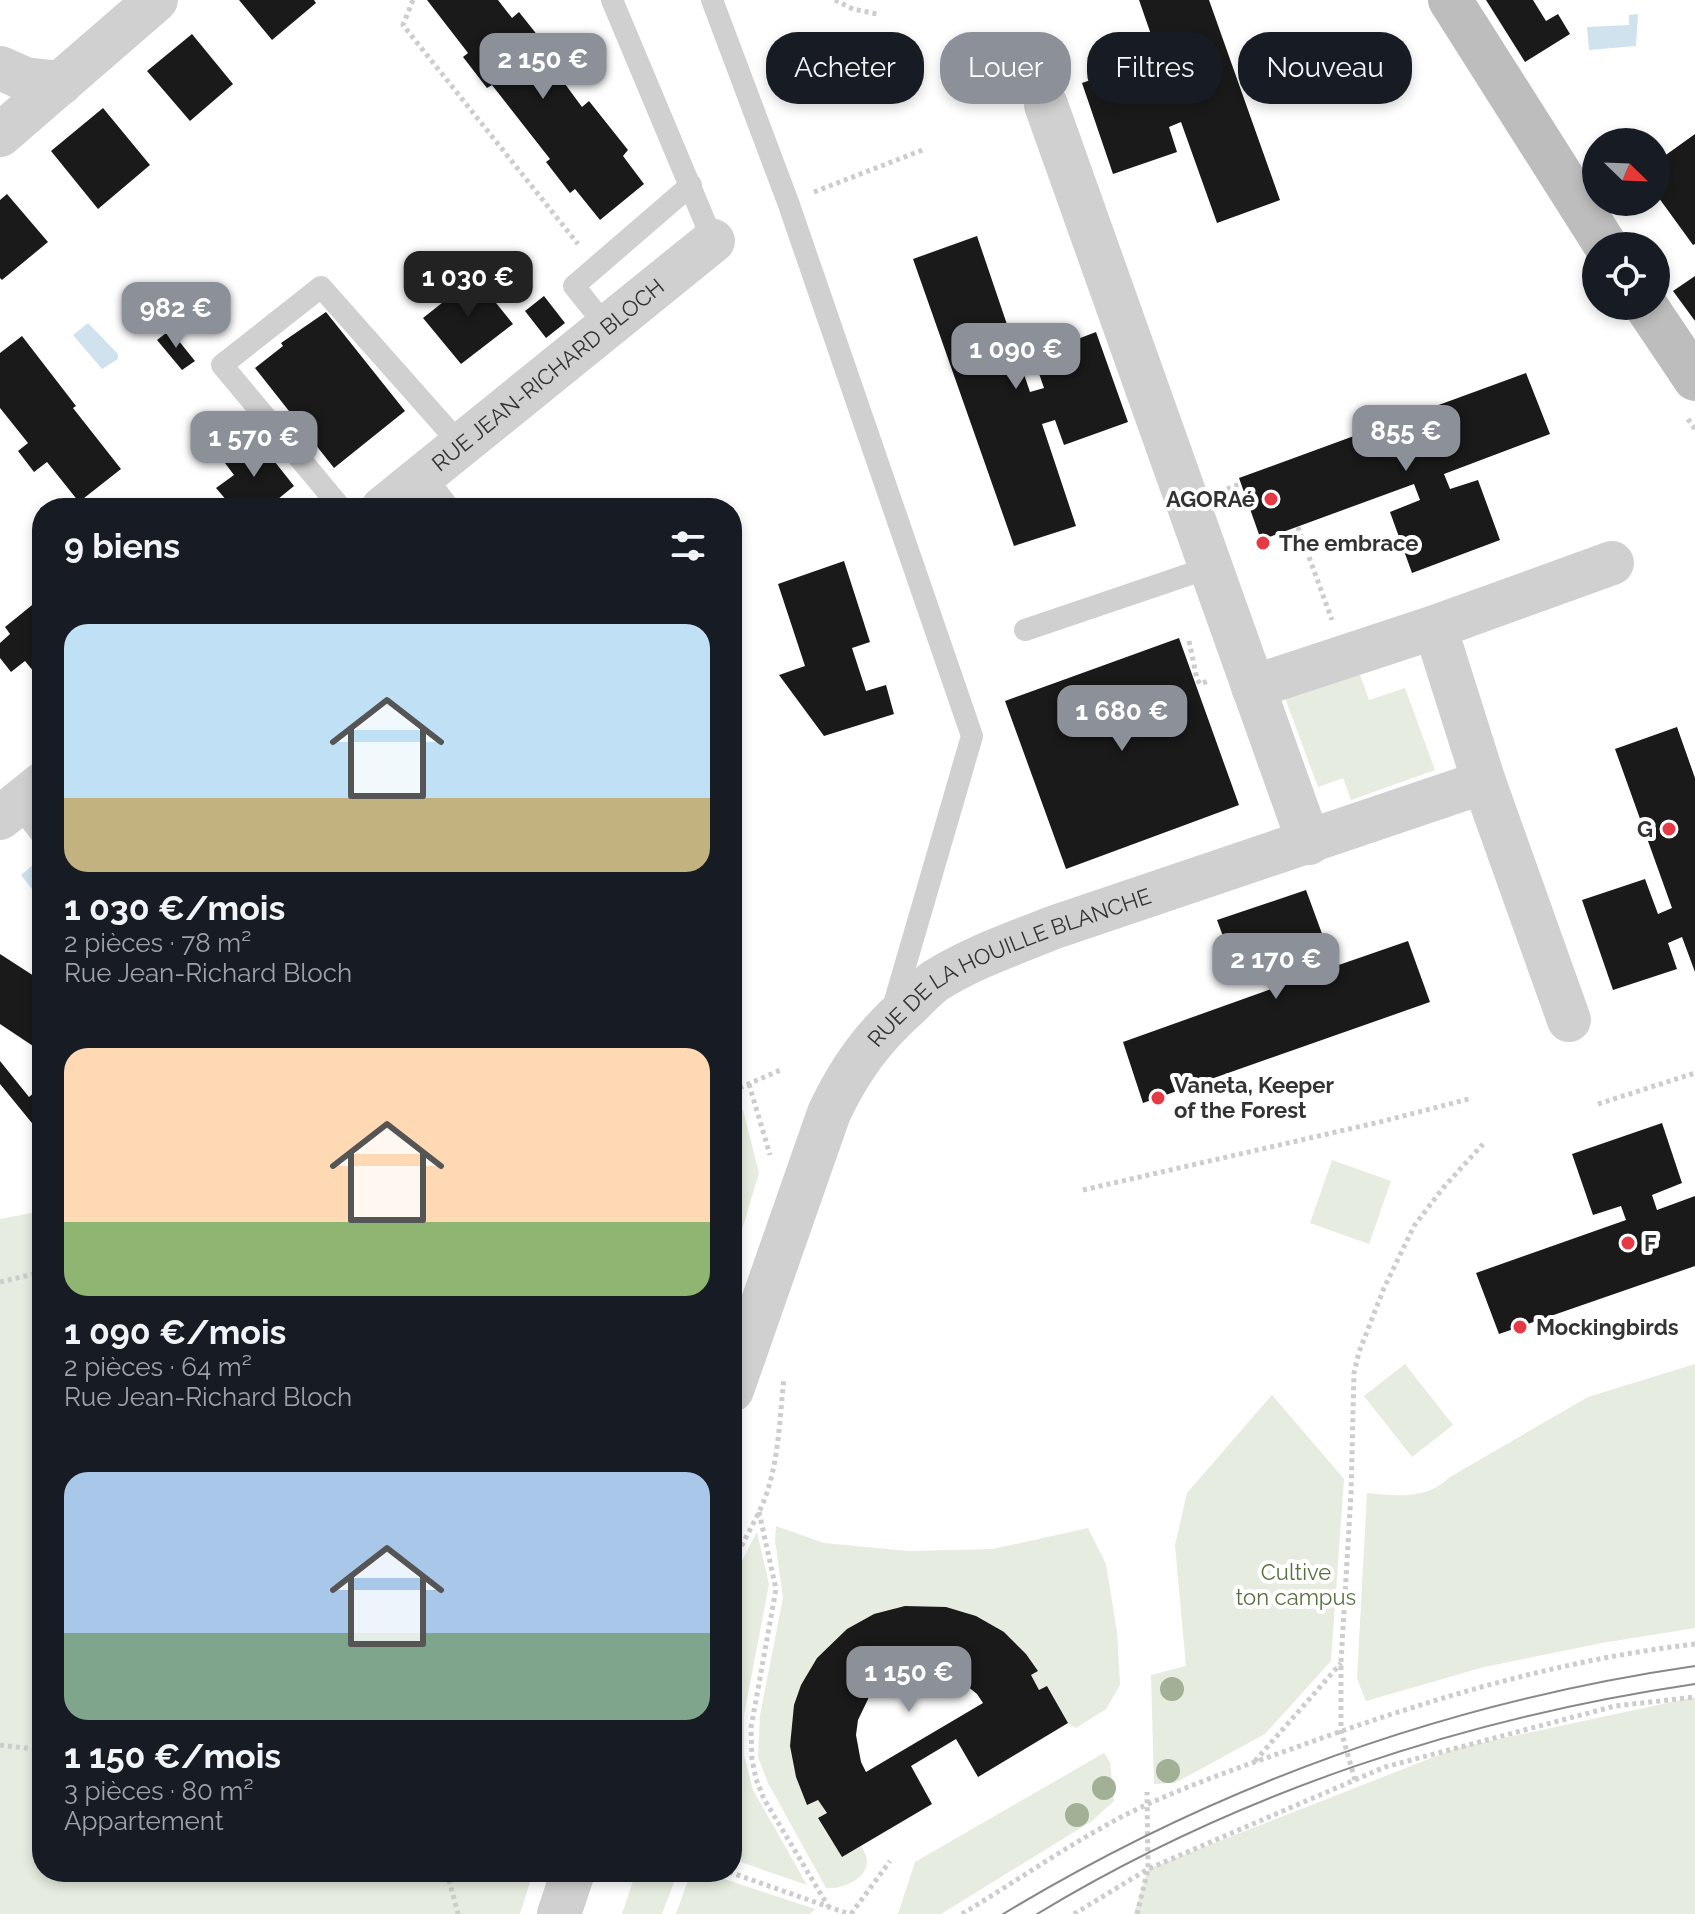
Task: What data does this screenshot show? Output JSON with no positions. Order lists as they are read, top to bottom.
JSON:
{
  "streets": {
    "street": ["RUE JEAN-RICHARD BLOCH", "RUE DE LA HOUILLE BLANCHE"]
  },
  "parks": ["Cultive ton campus"],
  "places": [
    "AGORAé",
    "The embrace",
    "G",
    "Vaneta, Keeper of the Forest",
    "F",
    "Mockingbirds"
  ],
  "north": "bottom right",
  "page": {
    "chip": [
      "Acheter",
      "Louer",
      "Filtres",
      "Nouveau"
    ],
    "price": [
      "2 150 €",
      "1 030 €",
      "982 €",
      "1 090 €",
      "855 €",
      "1 570 €",
      "1 680 €",
      "2 170 €",
      "1 150 €"
    ],
    "heading": "9 biens",
    "list": [
      {
        "name": "1 030 €/mois",
        "note": "2 pièces · 78 m² · Rue Jean-Richard Bloch"
      },
      {
        "name": "1 090 €/mois",
        "note": "2 pièces · 64 m² · Rue Jean-Richard Bloch"
      },
      {
        "name": "1 150 €/mois",
        "note": "3 pièces · 80 m² · Appartement"
      }
    ]
  }
}
